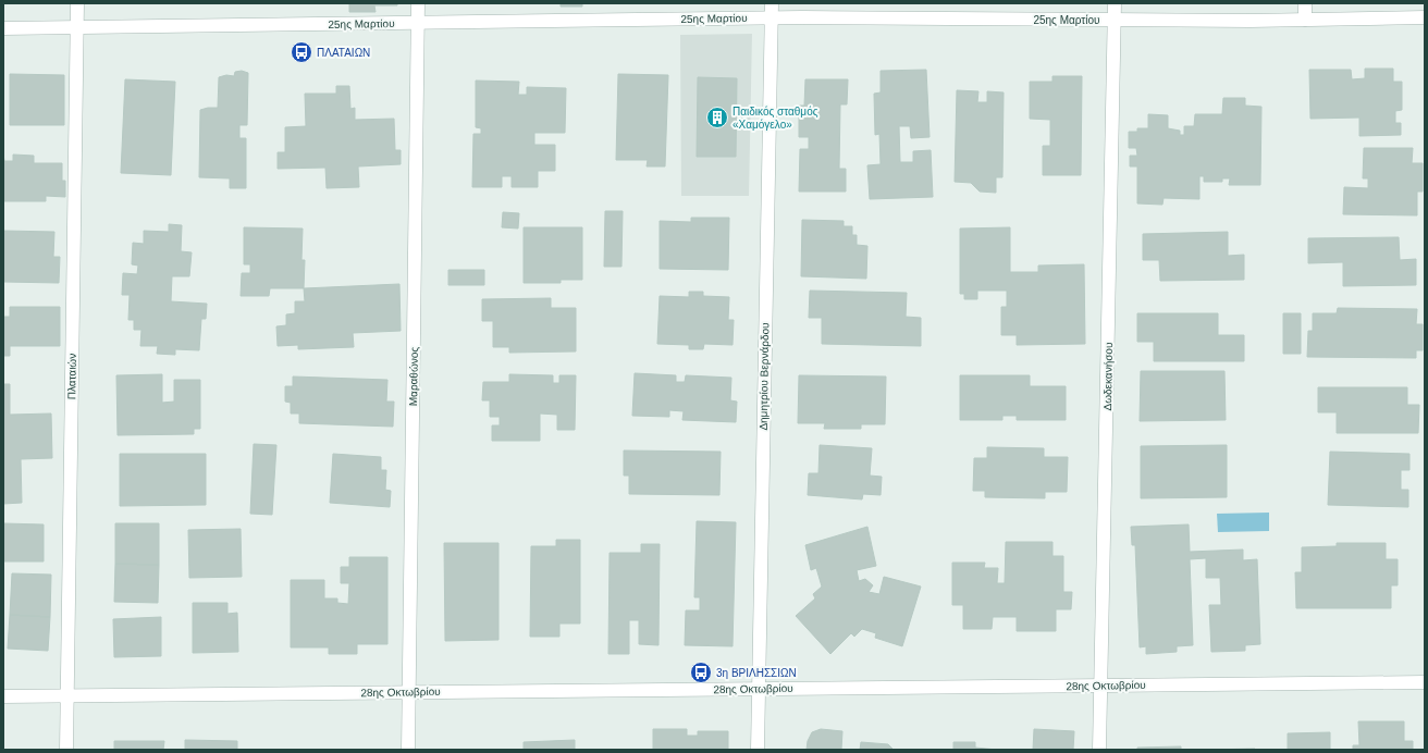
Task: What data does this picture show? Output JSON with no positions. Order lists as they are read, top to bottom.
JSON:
{
  "streets": {
    "street": [
      "25ης Μαρτίου",
      "Πλαταιών",
      "Μαραθώνος",
      "Δημητρίου Βερνάρδου",
      "Δωδεκανήσου",
      "28ης Οκτωβρίου"
    ]
  },
  "crossings": [
    ["25ης Μαρτίου", "Πλαταιών"],
    ["25ης Μαρτίου", "Μαραθώνος"],
    ["25ης Μαρτίου", "Δημητρίου Βερνάρδου"],
    ["25ης Μαρτίου", "Δωδεκανήσου"],
    ["Πλαταιών", "28ης Οκτωβρίου"],
    ["Μαραθώνος", "28ης Οκτωβρίου"],
    ["Δημητρίου Βερνάρδου", "28ης Οκτωβρίου"],
    ["Δωδεκανήσου", "28ης Οκτωβρίου"]
  ],
  "places": {
    "bus stop": ["ΠΛΑΤΑΙΩΝ", "3η ΒΡΙΛΗΣΣΙΩΝ"],
    "building": ["Παιδικός σταθμός «Χαμόγελο»"]
  }
}
